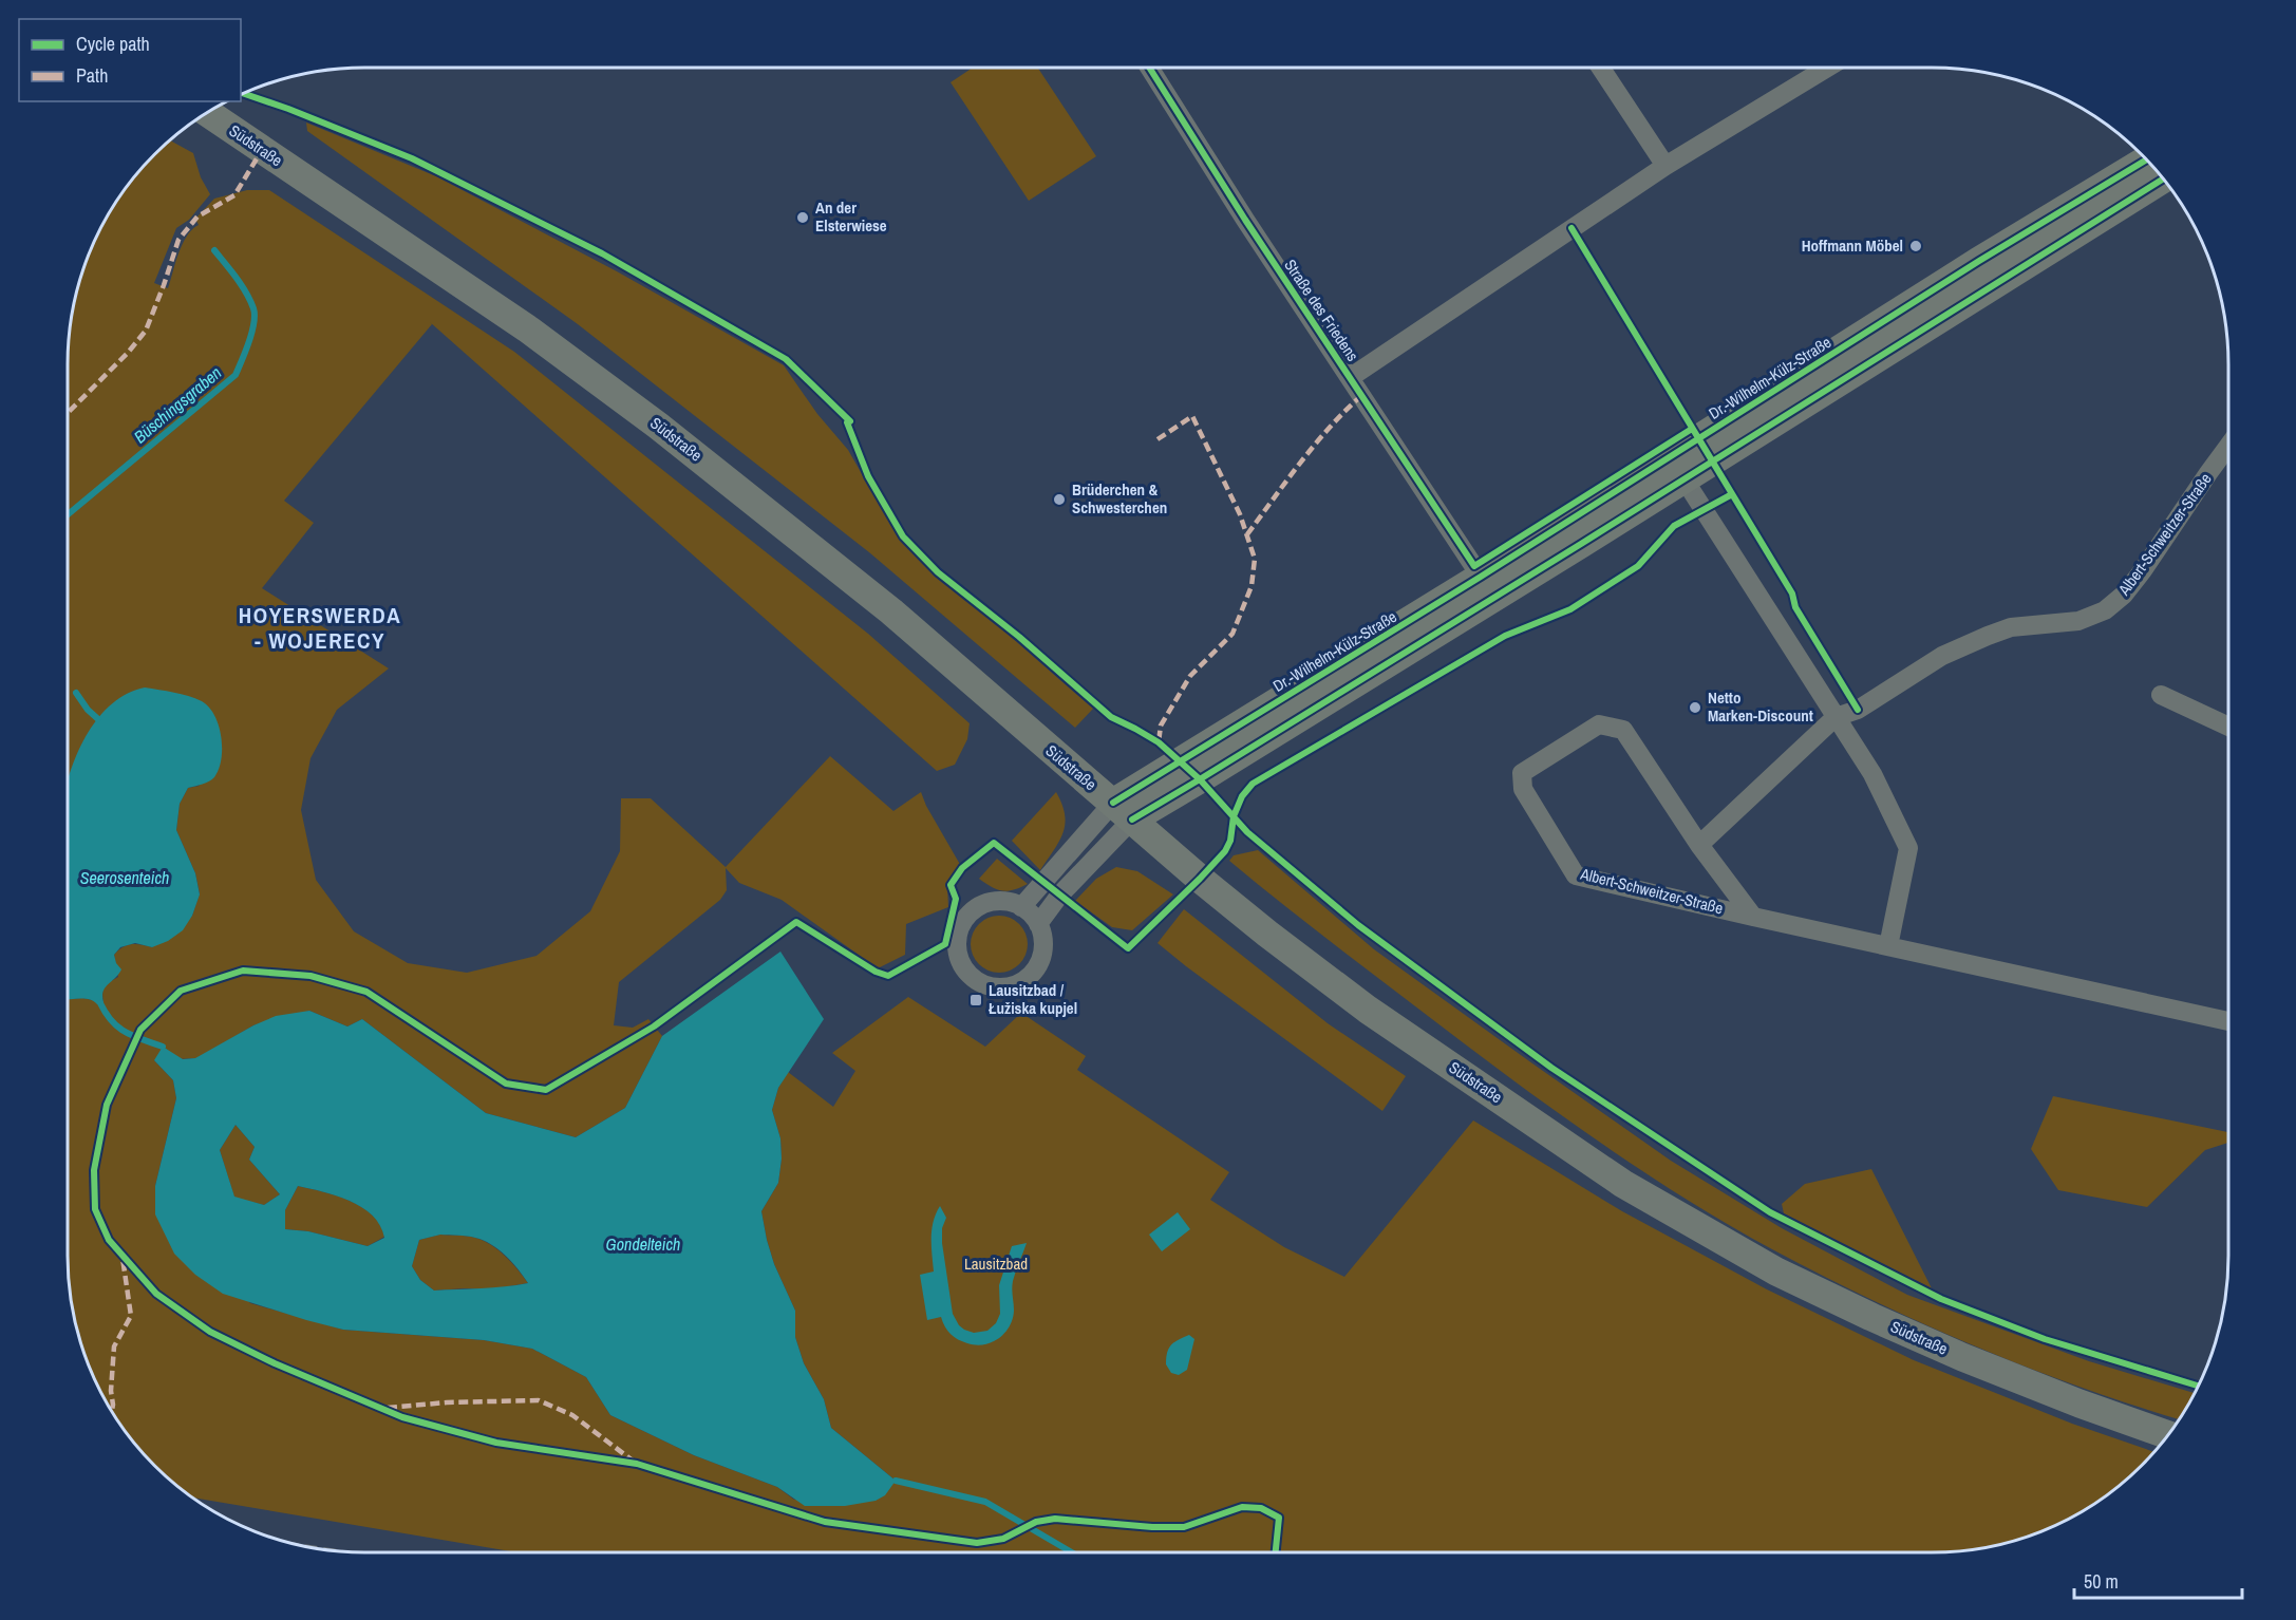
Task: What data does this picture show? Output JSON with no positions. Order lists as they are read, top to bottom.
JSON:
{
  "streets": {
    "street": [
      "Südstraße",
      "Straße des Friedens",
      "Dr.-Wilhelm-Külz-Straße",
      "Albert-Schweitzer-Straße"
    ]
  },
  "crossings": [
    ["Südstraße", "Dr.-Wilhelm-Külz-Straße"],
    ["Straße des Friedens", "Dr.-Wilhelm-Külz-Straße"]
  ],
  "districts": ["HOYERSWERDA - WOJERECY"],
  "water": ["Büschingsgraben", "Seerosenteich", "Gondelteich"],
  "parks": ["Lausitzbad"],
  "places": {
    "other": [
      "An der Elsterwiese",
      "Hoffmann Möbel",
      "Brüderchen & Schwesterchen",
      "Netto Marken-Discount"
    ],
    "transit": ["Lausitzbad / Łužiska kupjel"]
  },
  "legend": ["Cycle path", "Path"],
  "scale_bar": "50 m"
}
